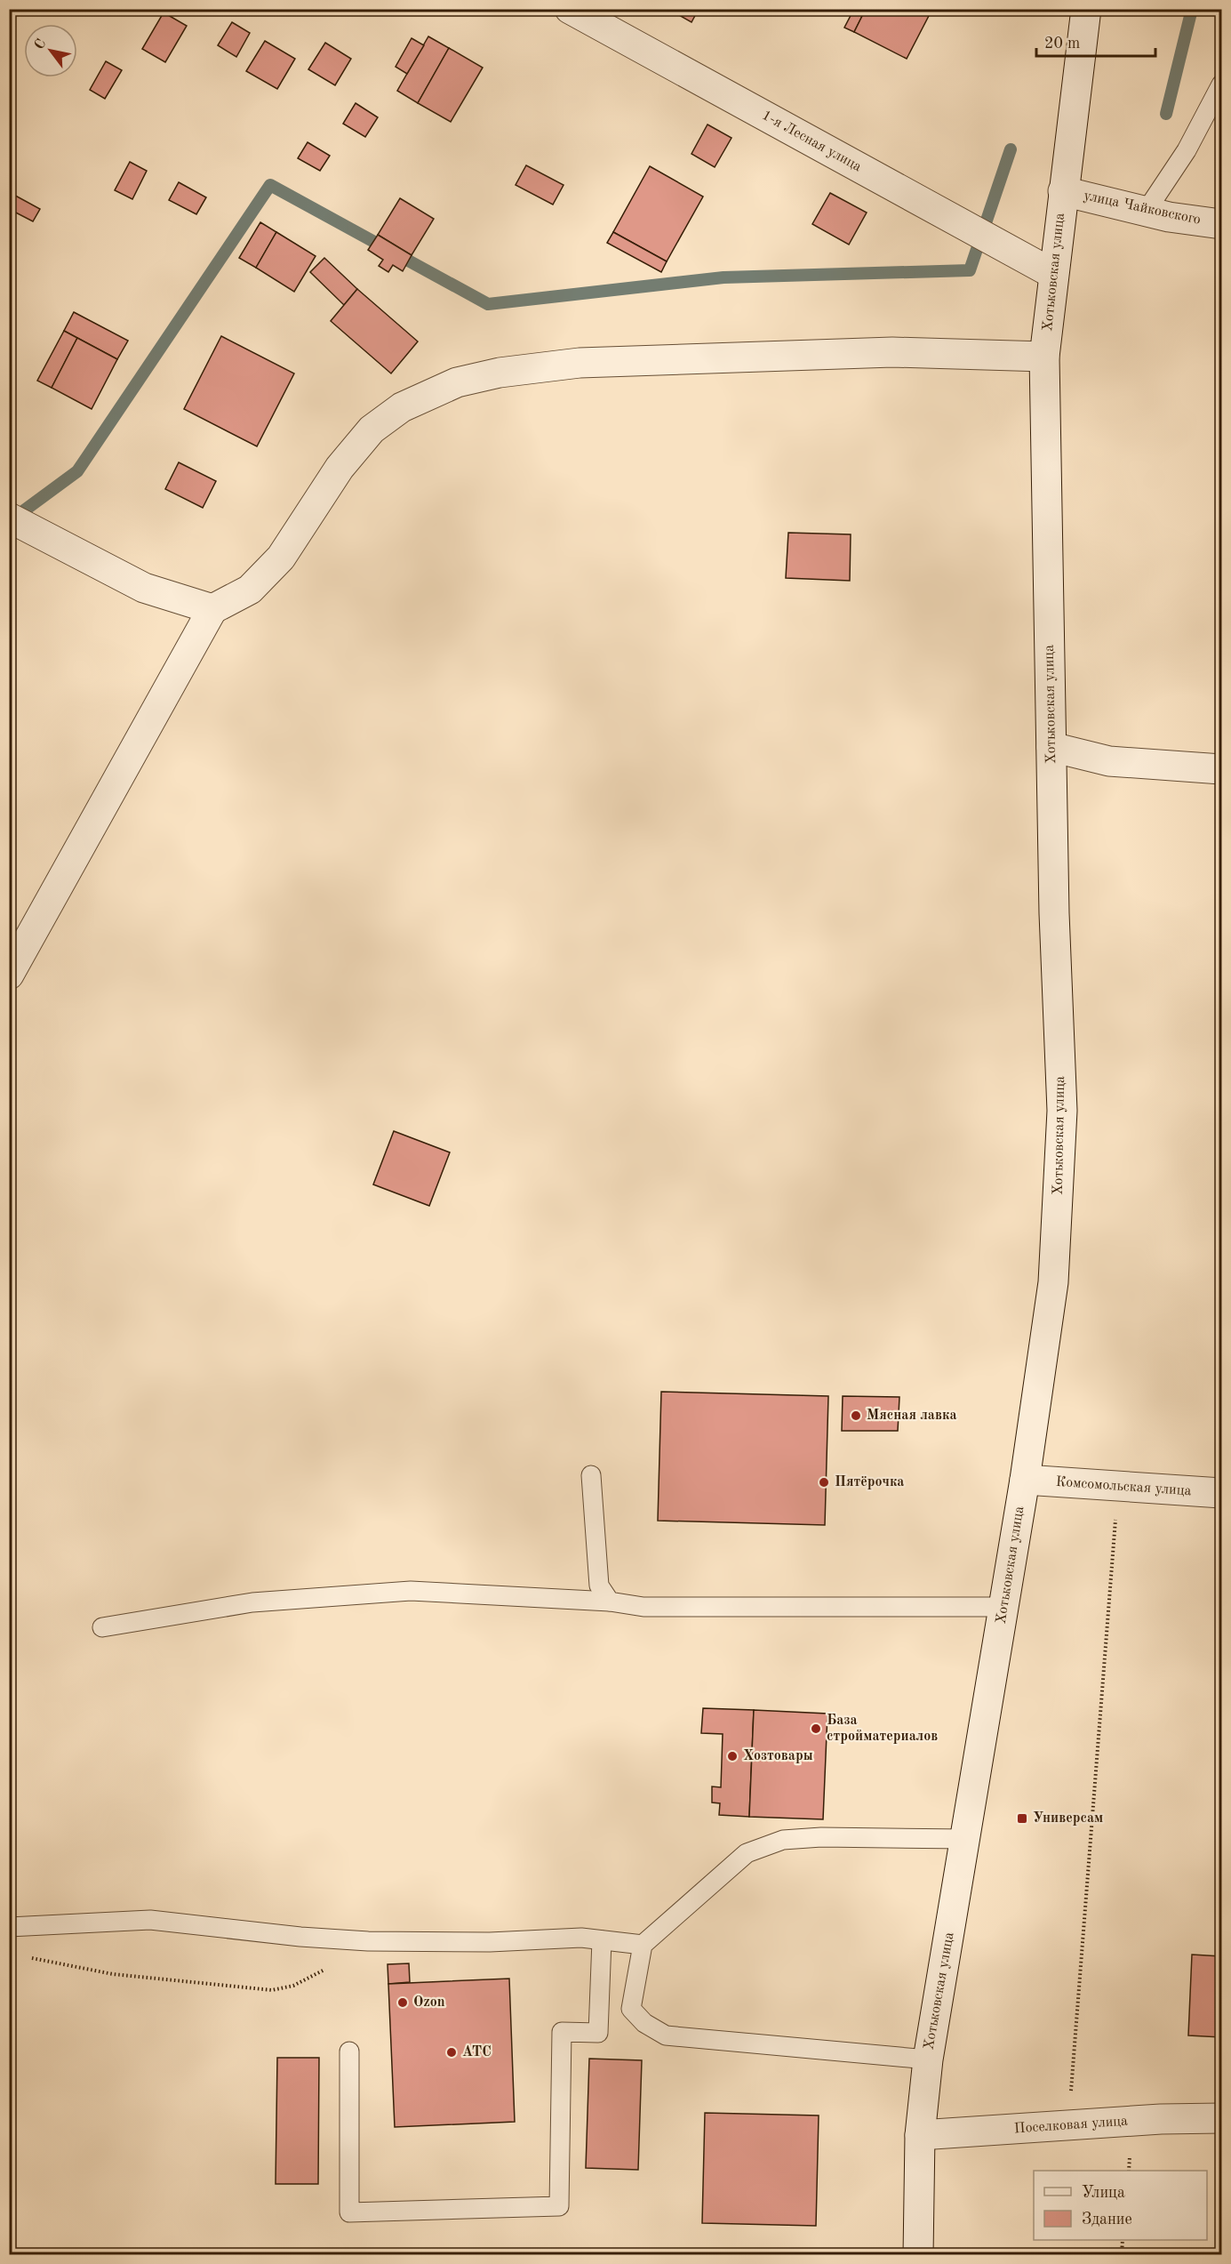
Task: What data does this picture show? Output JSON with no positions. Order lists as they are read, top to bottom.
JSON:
{
  "streets": {
    "street": [
      "1-я Лесная улица",
      "улица Чайковского",
      "Хотьковская улица",
      "Комсомольская улица",
      "Поселковая улица"
    ]
  },
  "crossings": [
    ["1-я Лесная улица", "Хотьковская улица"],
    ["улица Чайковского", "Хотьковская улица"],
    ["Хотьковская улица", "Комсомольская улица"],
    ["Хотьковская улица", "Поселковая улица"]
  ],
  "places": {
    "other": [
      "Мясная лавка",
      "Пятёрочка",
      "База стройматериалов",
      "Хозтовары",
      "Ozon",
      "АТС"
    ],
    "transit": ["Универсам"]
  },
  "legend": ["Улица", "Здание"],
  "scale_bar": "20 m",
  "north": "top left"
}
